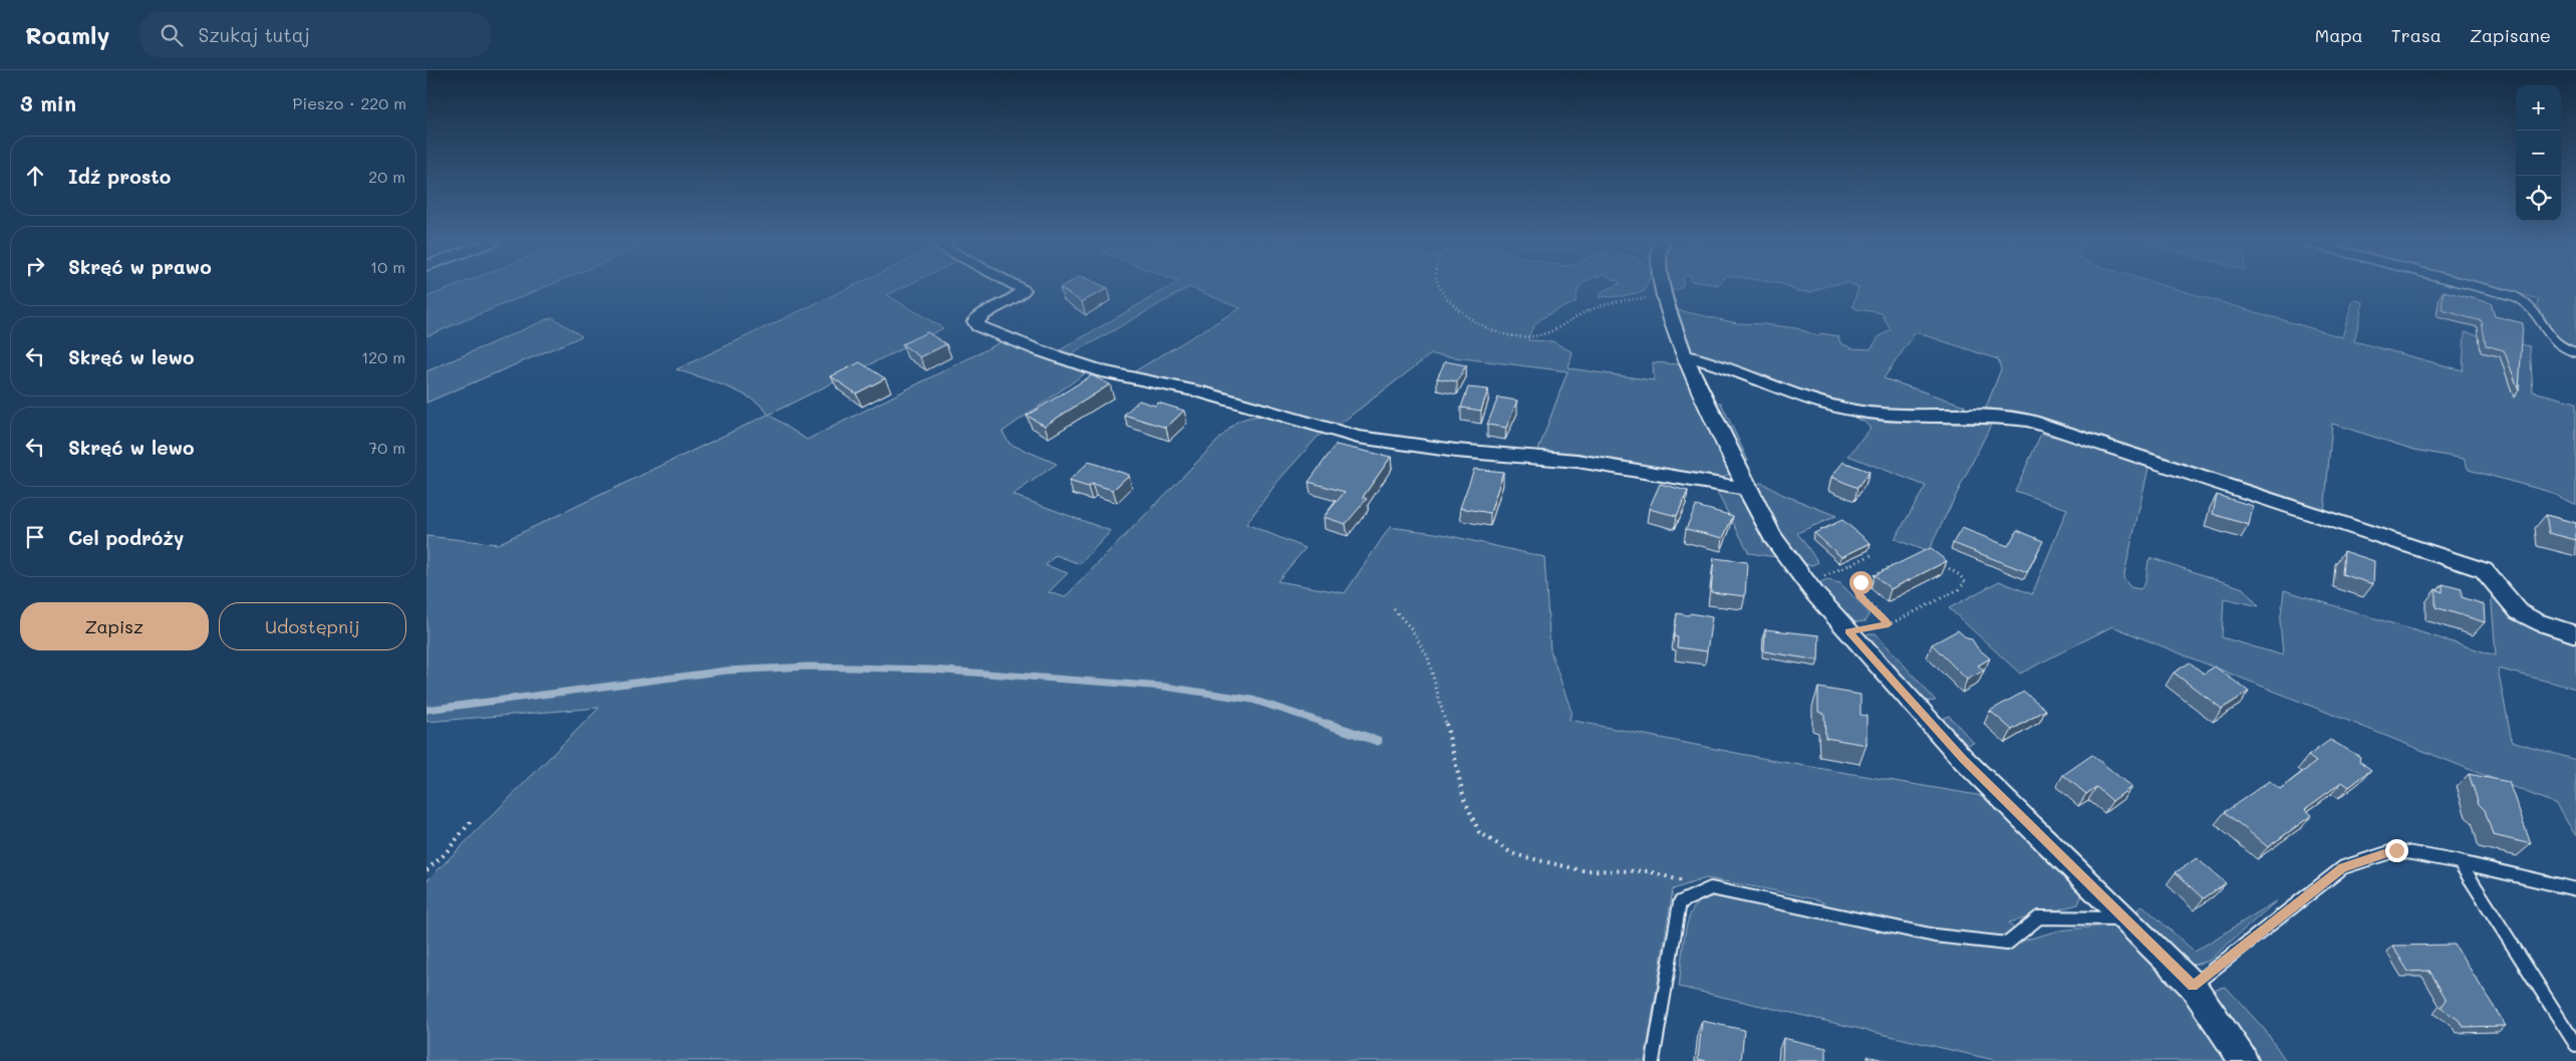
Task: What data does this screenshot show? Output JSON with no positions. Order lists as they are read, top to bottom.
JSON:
{
  "page": {
    "header": "Roamly",
    "search": "Szukaj tutaj",
    "nav": ["Mapa", "Trasa", "Zapisane"],
    "heading": ["3 min", "Pieszo · 220 m"],
    "map_buttons": ["+", "−"],
    "list": [
      ["Idź prosto", "20 m"],
      ["Skręć w prawo", "10 m"],
      ["Skręć w lewo", "120 m"],
      ["Skręć w lewo", "70 m"],
      "Cel podróży"
    ],
    "buttons": ["Zapisz", "Udostępnij"]
  }
}
